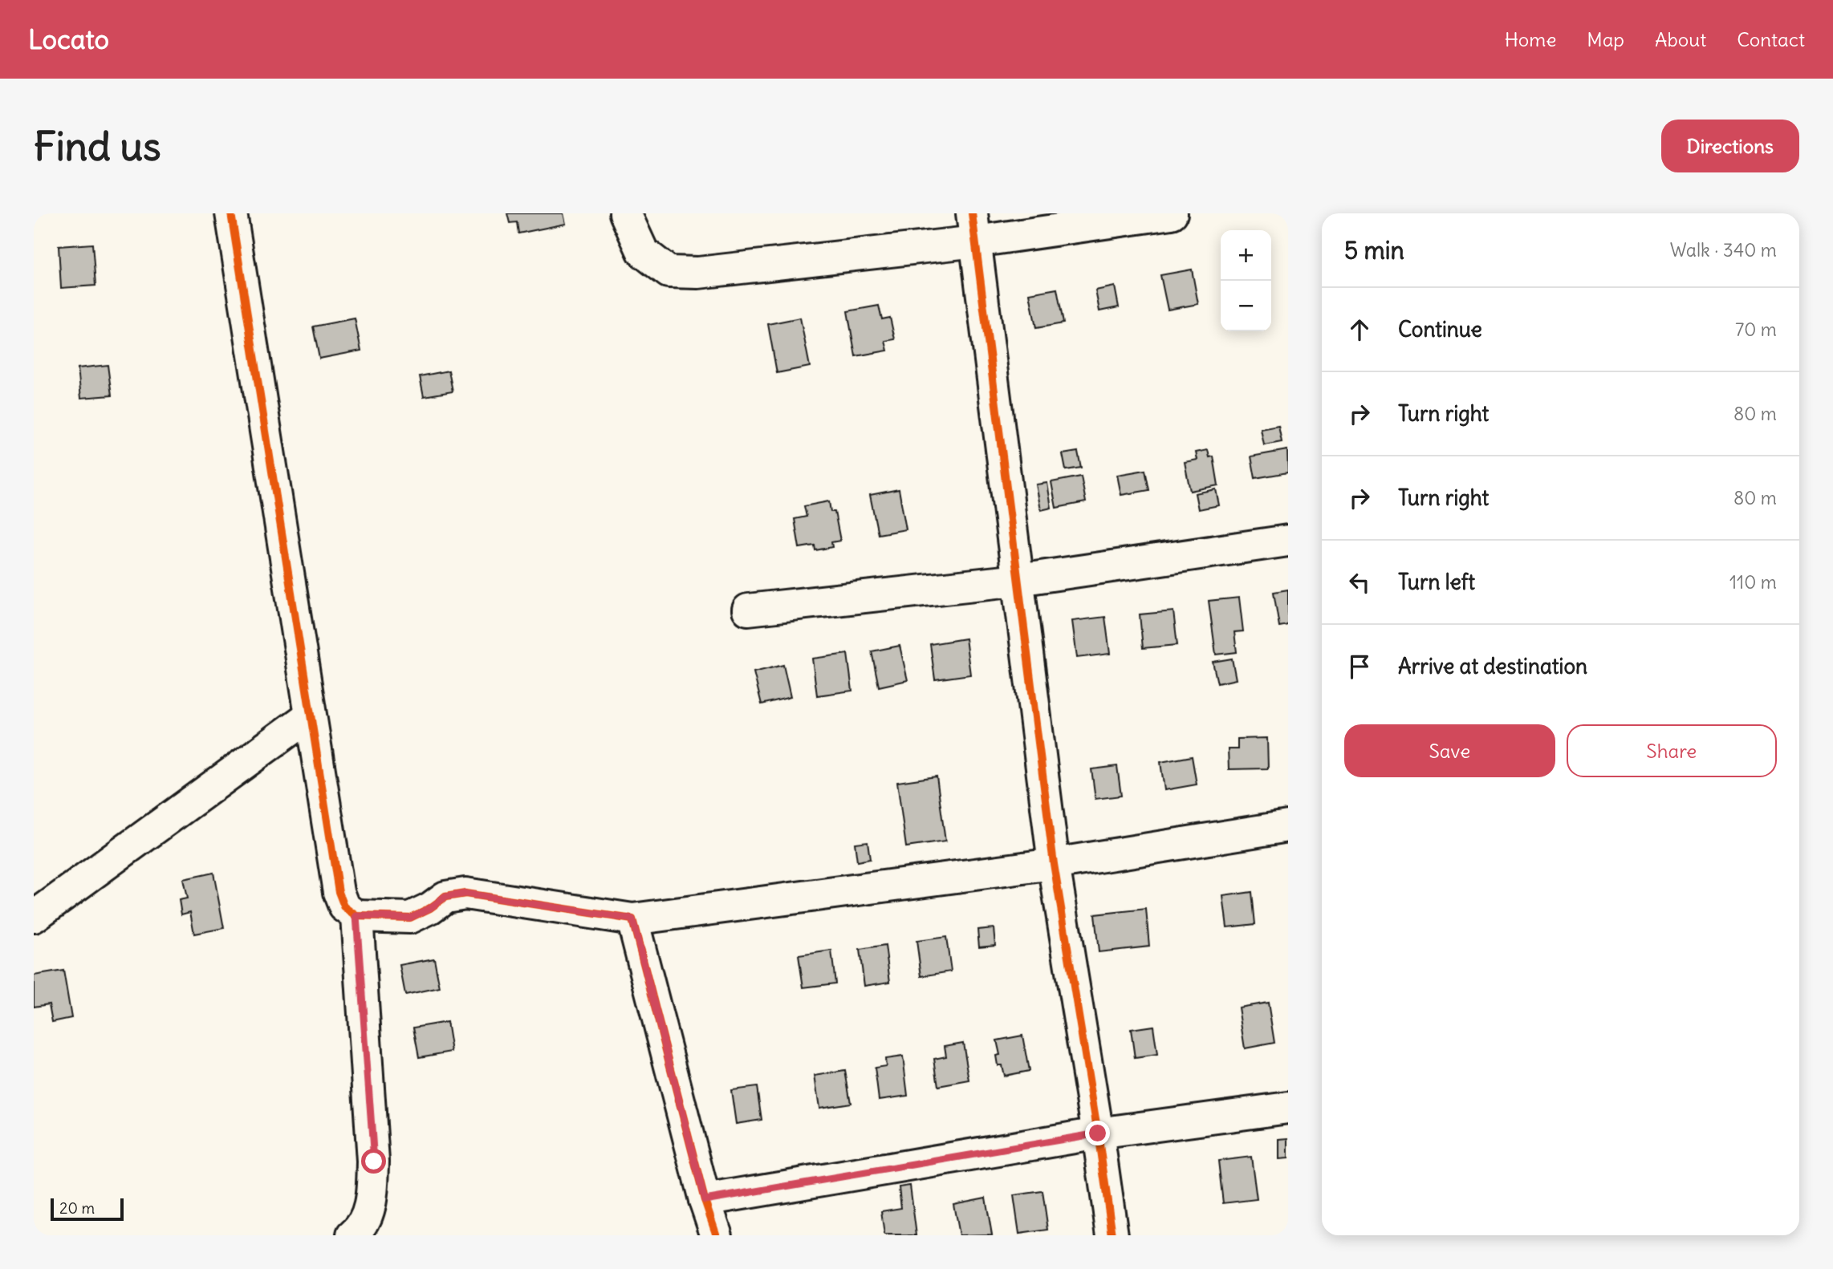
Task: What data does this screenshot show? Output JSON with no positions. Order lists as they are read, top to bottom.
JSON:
{
  "scale_bar": "20 m",
  "page": {
    "header": "Locato",
    "nav": [
      "Home",
      "Map",
      "About",
      "Contact"
    ],
    "buttons": [
      "Directions",
      ["Save", "Share"]
    ],
    "title": "Find us",
    "heading": ["5 min", "Walk · 340 m"],
    "map_buttons": ["+", "−"],
    "list": [
      ["Continue", "70 m"],
      ["Turn right", "80 m"],
      ["Turn right", "80 m"],
      ["Turn left", "110 m"],
      "Arrive at destination"
    ],
    "scale": "20 m"
  }
}
